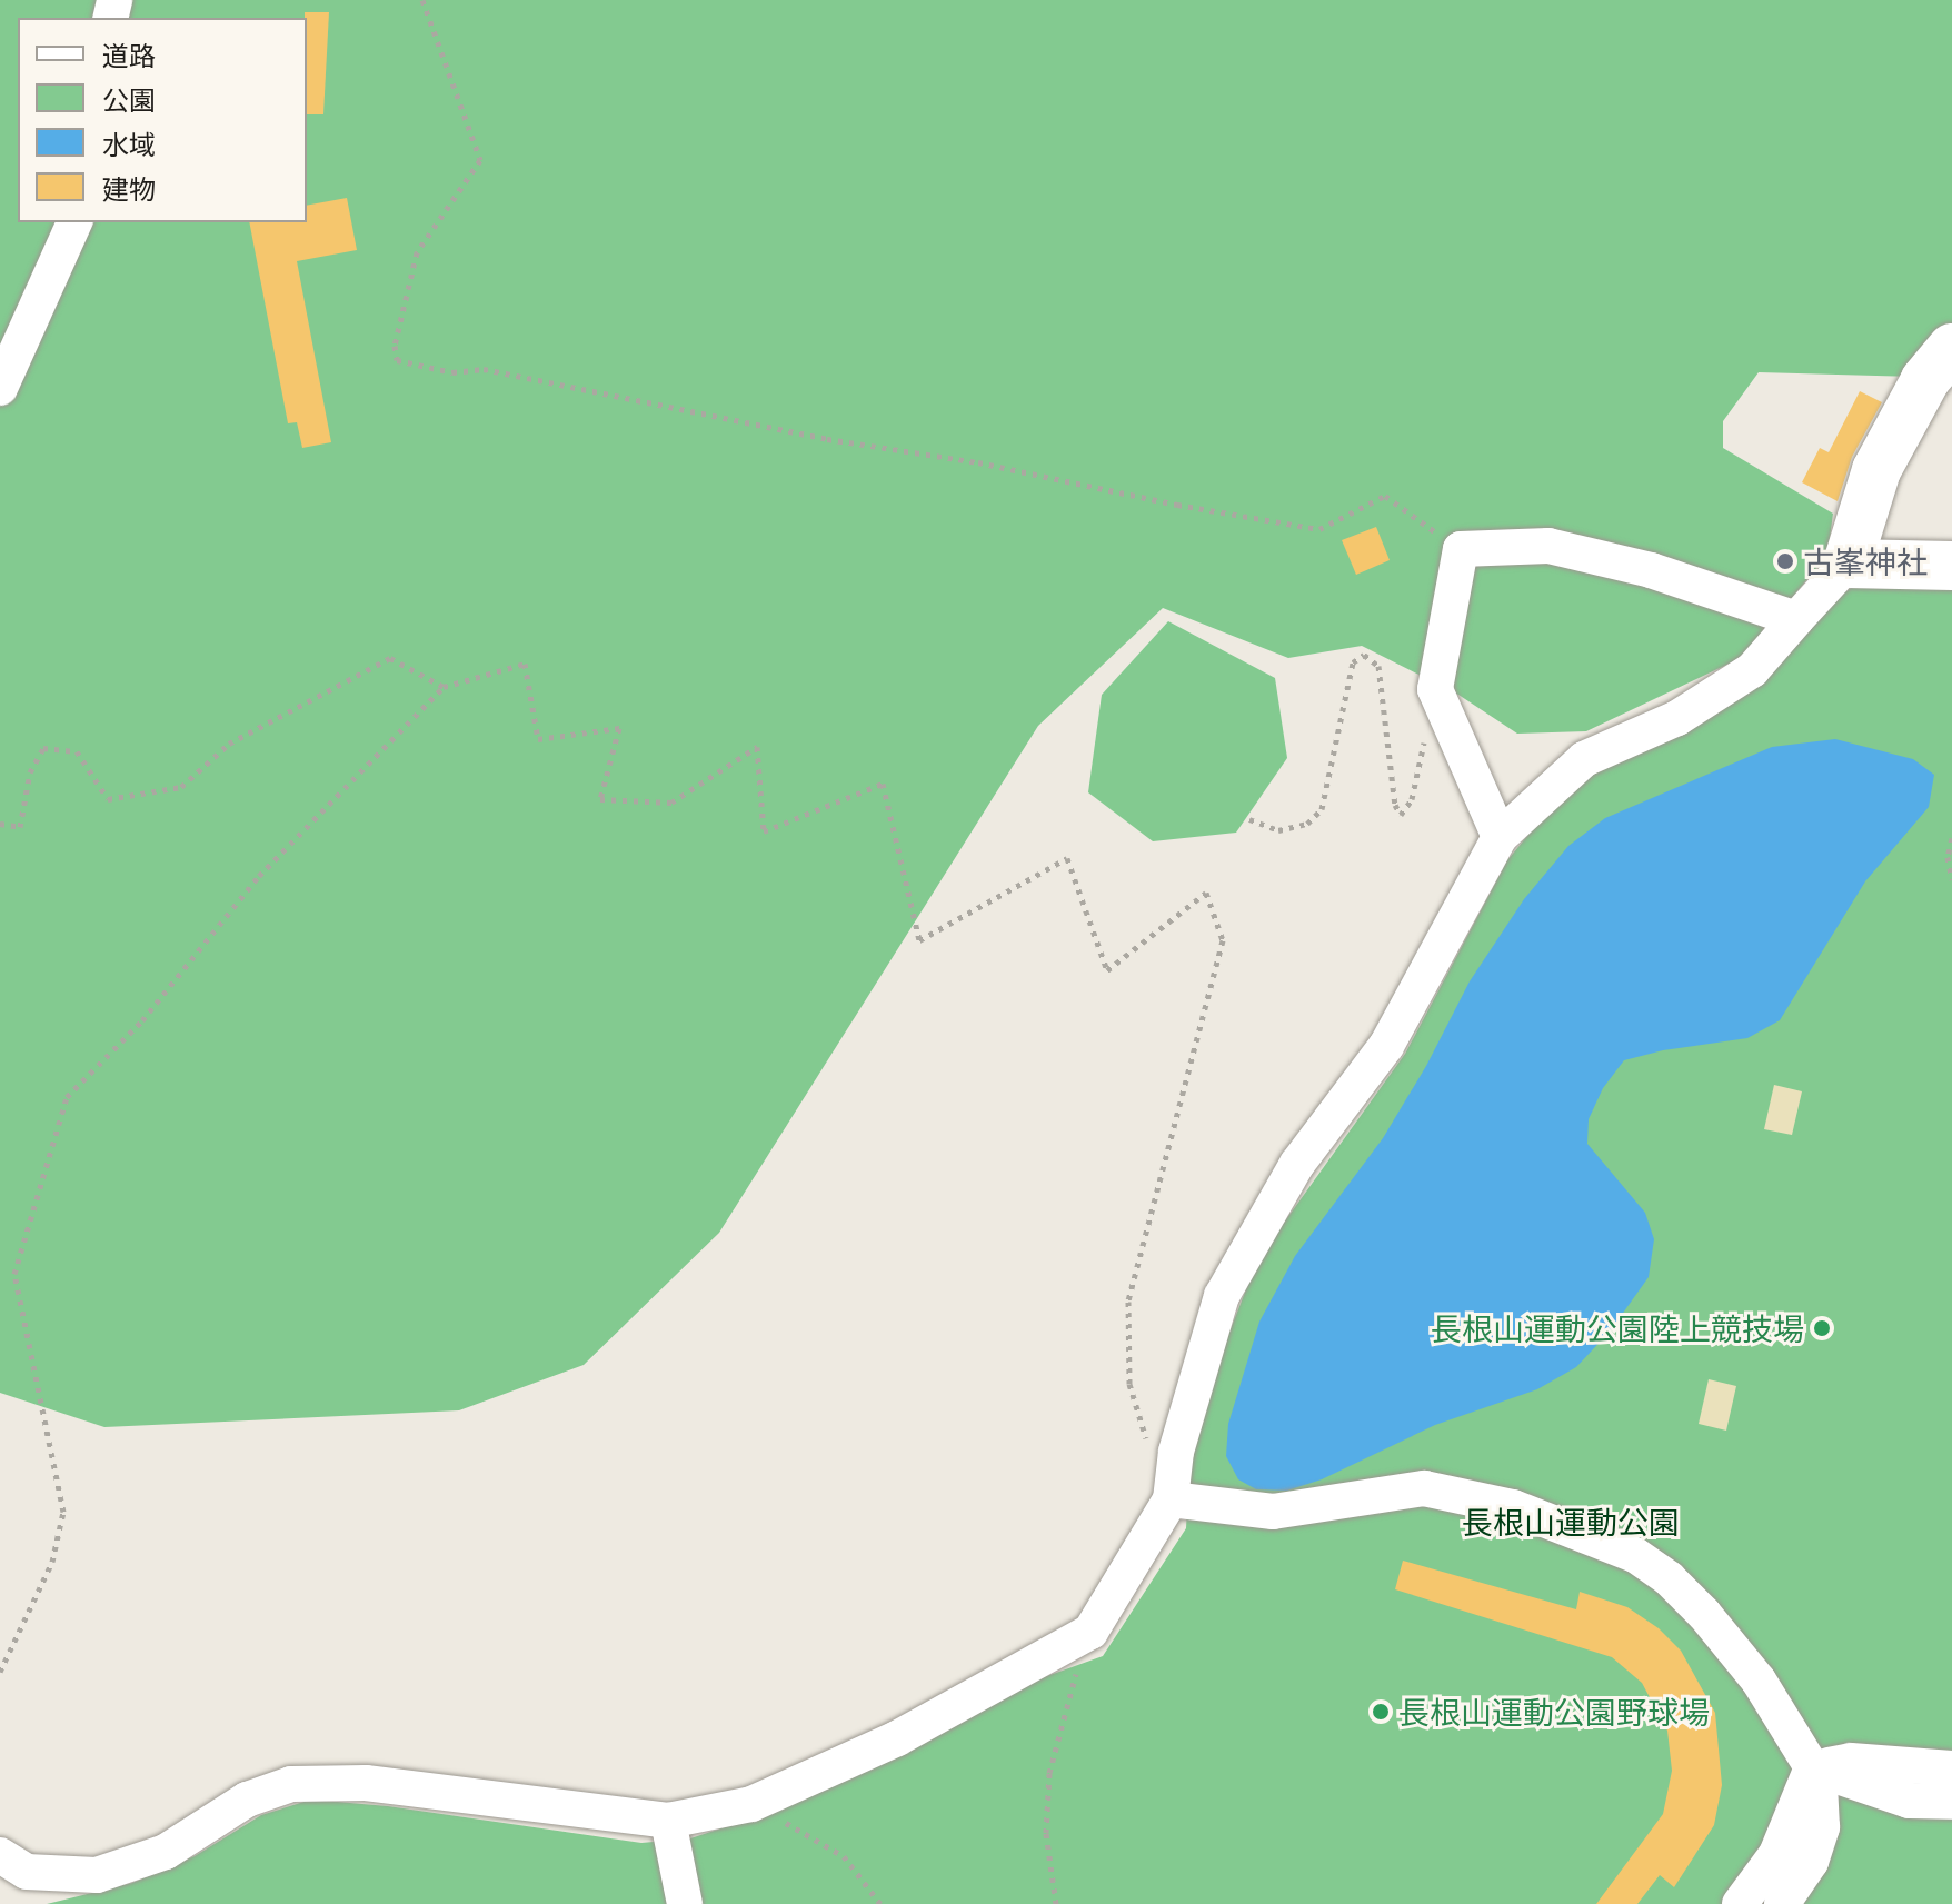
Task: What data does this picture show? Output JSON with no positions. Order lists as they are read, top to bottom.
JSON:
{
  "parks": ["長根山運動公園"],
  "places": ["古峯神社", "長根山運動公園陸上競技場", "長根山運動公園野球場"],
  "legend": [
    "道路",
    "公園",
    "水域",
    "建物"
  ]
}
